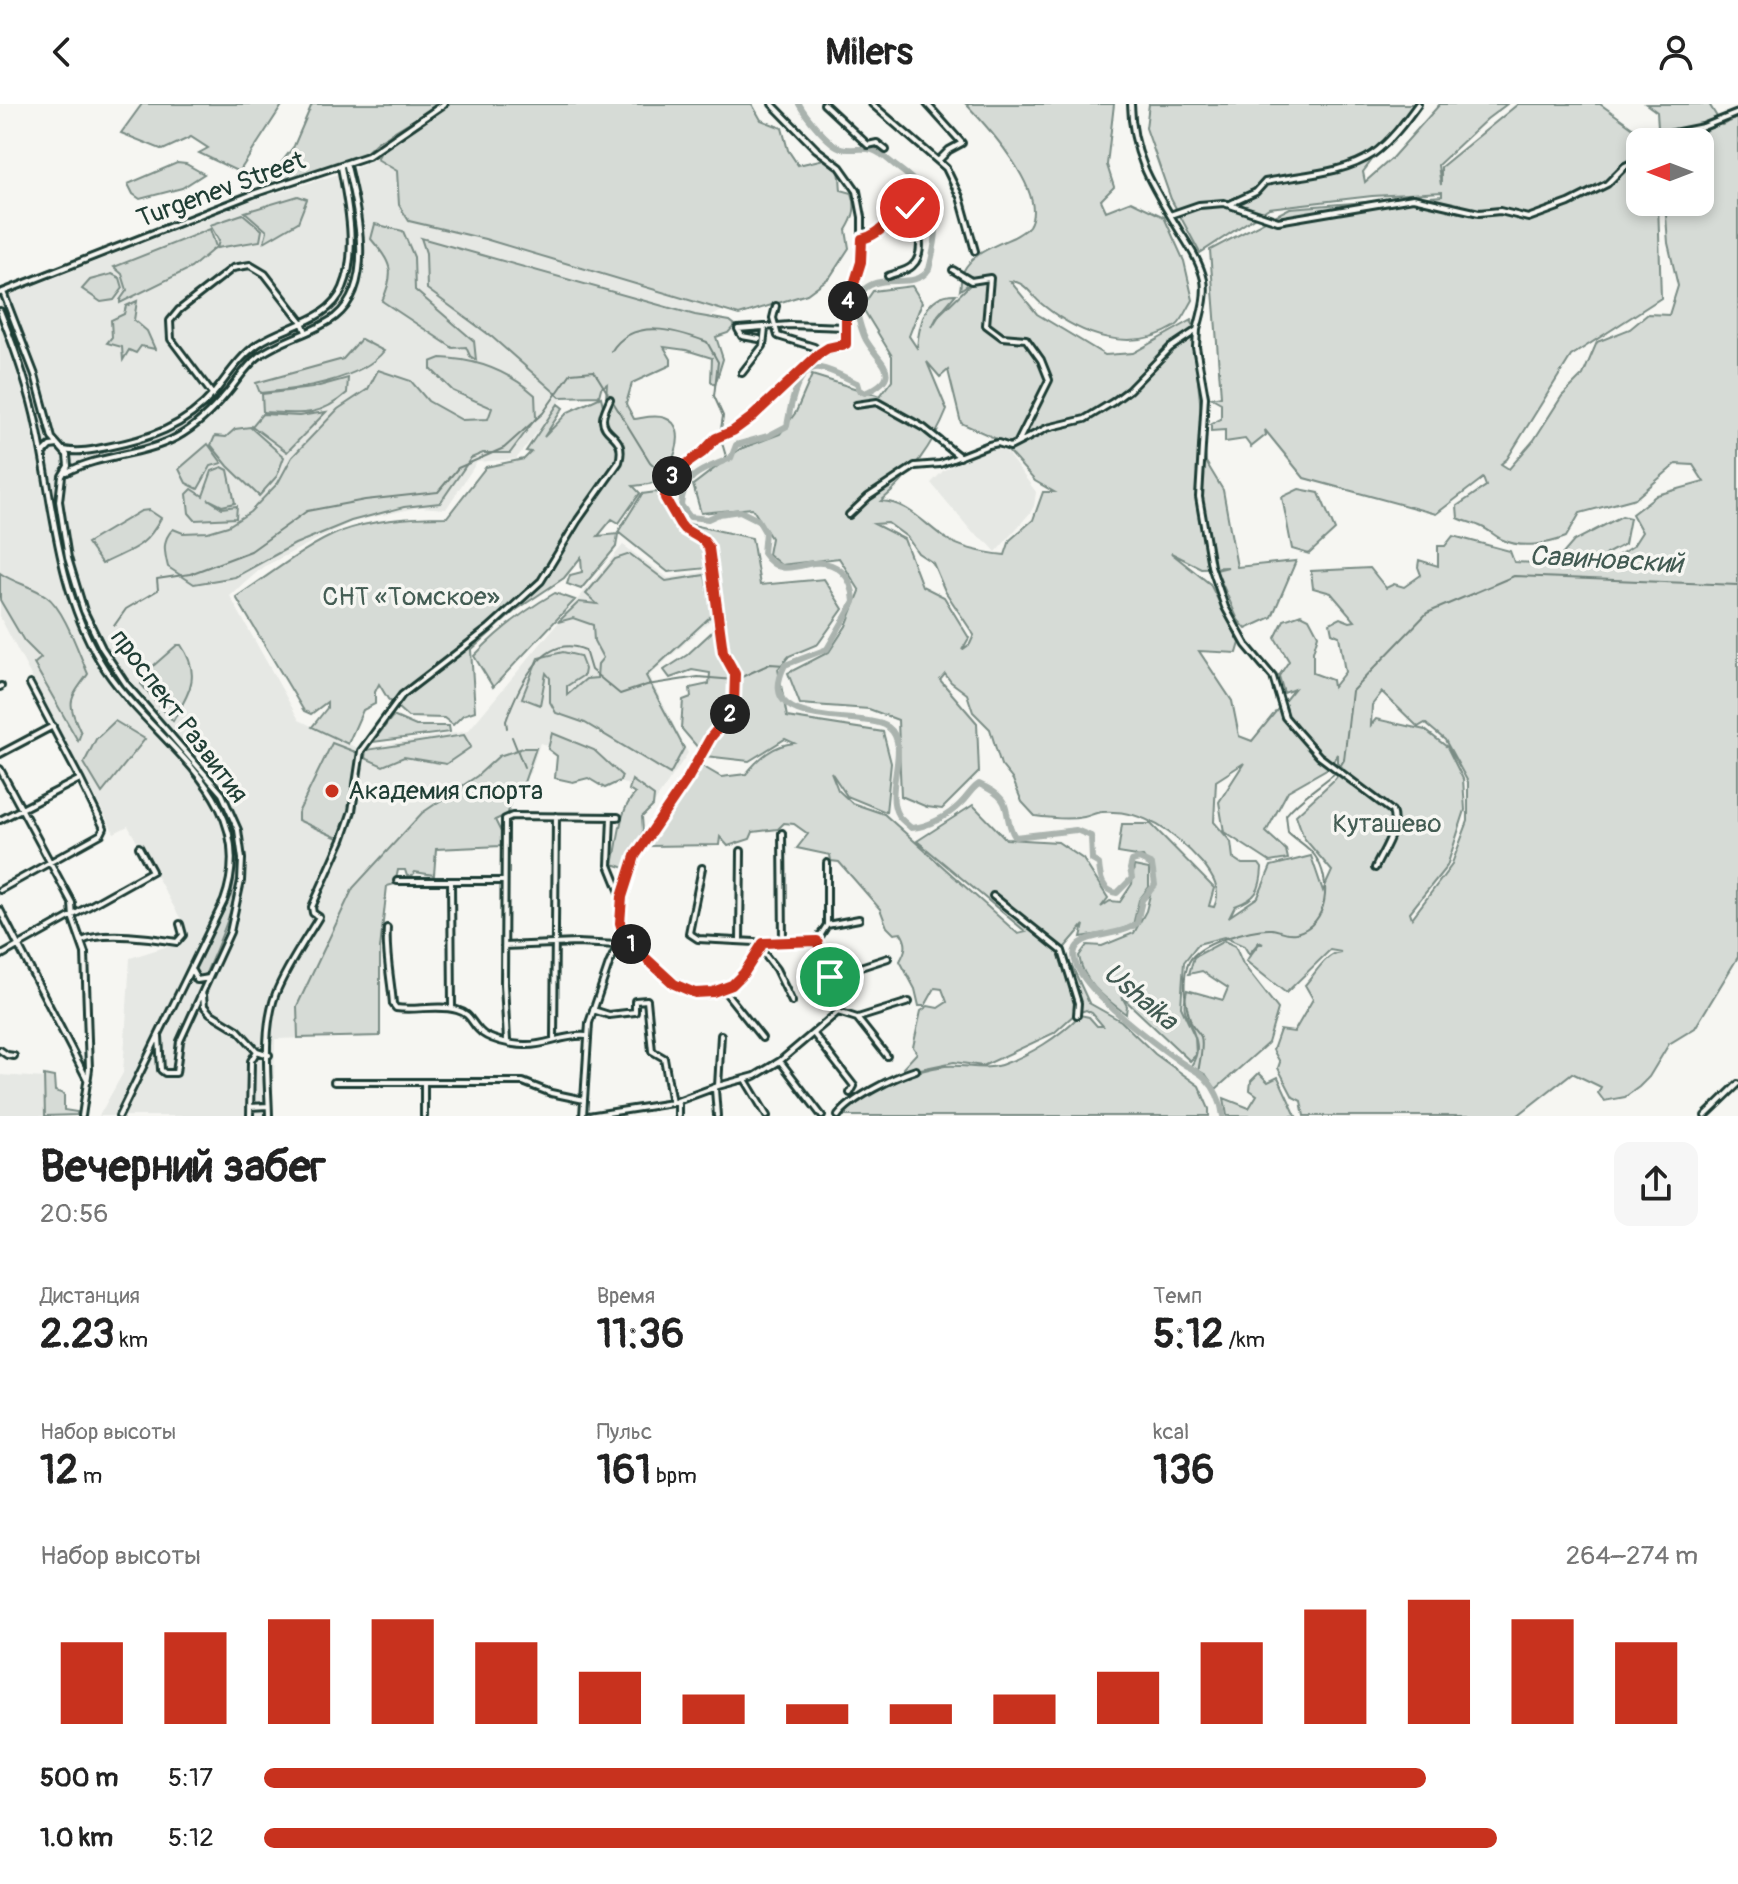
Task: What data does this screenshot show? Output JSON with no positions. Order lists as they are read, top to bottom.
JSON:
{
  "streets": {
    "street": ["Turgenev Street", "проспект Развития"]
  },
  "water": ["Савиновский", "Ushaika"],
  "parks": ["СНТ «Томское»", "Куташево"],
  "places": ["Академия спорта"],
  "north": "left",
  "page": {
    "header": "Milers",
    "pins": [
      "4",
      "3",
      "2",
      "1"
    ],
    "heading": ["Вечерний забег", "20:56"],
    "stats": [
      ["Дистанция", "2.23 km"],
      ["Время", "11:36"],
      ["Темп", "5:12 /km"],
      ["Набор высоты", "12 m"],
      ["Пульс", "161 bpm"],
      ["kcal", "136"]
    ],
    "chart": ["Набор высоты", "264–274 m"],
    "list": [
      {
        "name": "500 m",
        "note": "5:17"
      },
      {
        "name": "1.0 km",
        "note": "5:12"
      }
    ]
  }
}
